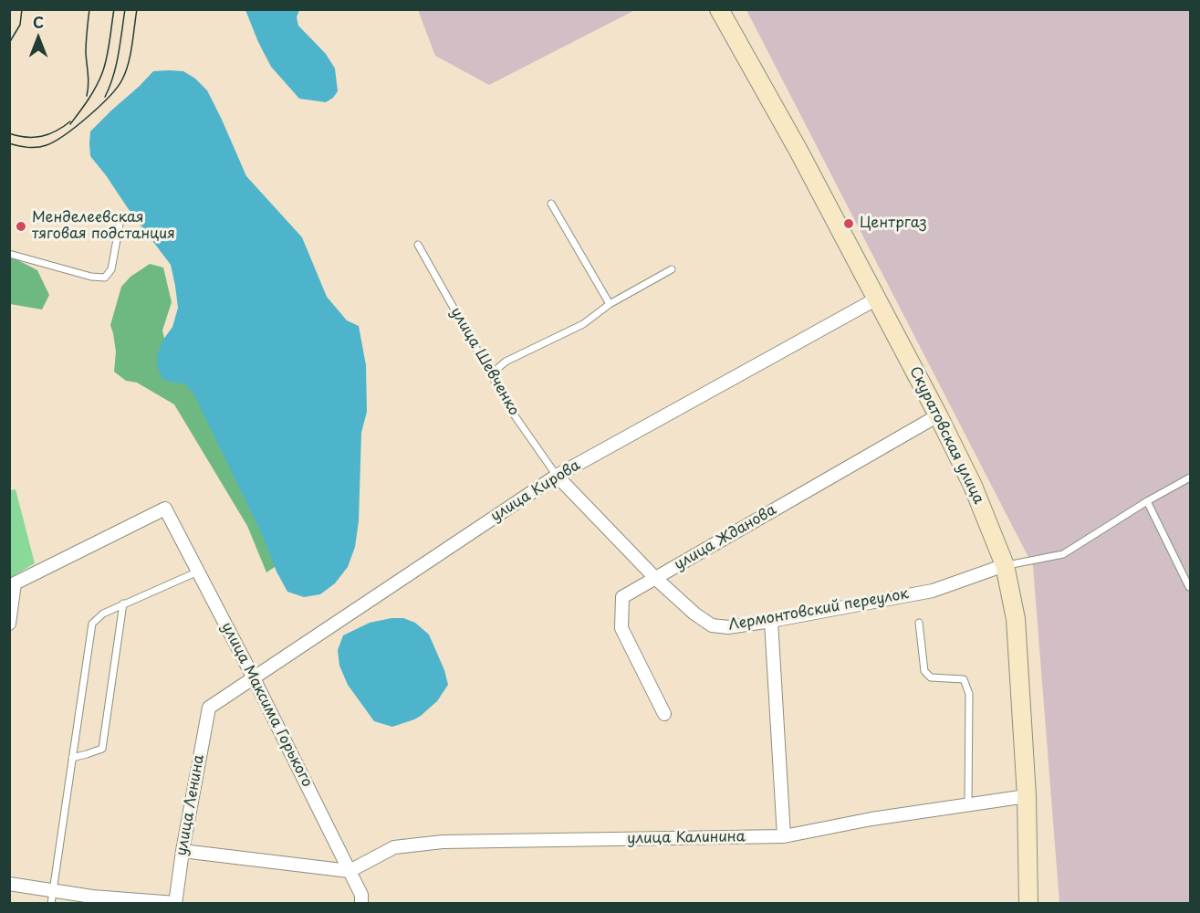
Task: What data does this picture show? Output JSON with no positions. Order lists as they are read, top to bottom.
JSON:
{
  "streets": {
    "street": [
      "Скуратовская улица",
      "улица Кирова",
      "улица Жданова",
      "Лермонтовский переулок",
      "улица Максима Горького",
      "улица Ленина",
      "улица Калинина"
    ],
    "lane": ["улица Шевченко"]
  },
  "crossings": [
    ["улица Шевченко", "улица Кирова"],
    ["улица Шевченко", "Лермонтовский переулок"],
    ["Скуратовская улица", "улица Кирова"],
    ["Скуратовская улица", "улица Жданова"],
    ["Скуратовская улица", "Лермонтовский переулок"],
    ["Скуратовская улица", "улица Калинина"],
    ["улица Кирова", "Лермонтовский переулок"],
    ["улица Кирова", "улица Максима Горького"],
    ["улица Кирова", "улица Ленина"],
    ["улица Жданова", "Лермонтовский переулок"],
    ["улица Максима Горького", "улица Калинина"]
  ],
  "places": ["Центргаз", "Менделеевская тяговая подстанция"],
  "north": "top"
}
